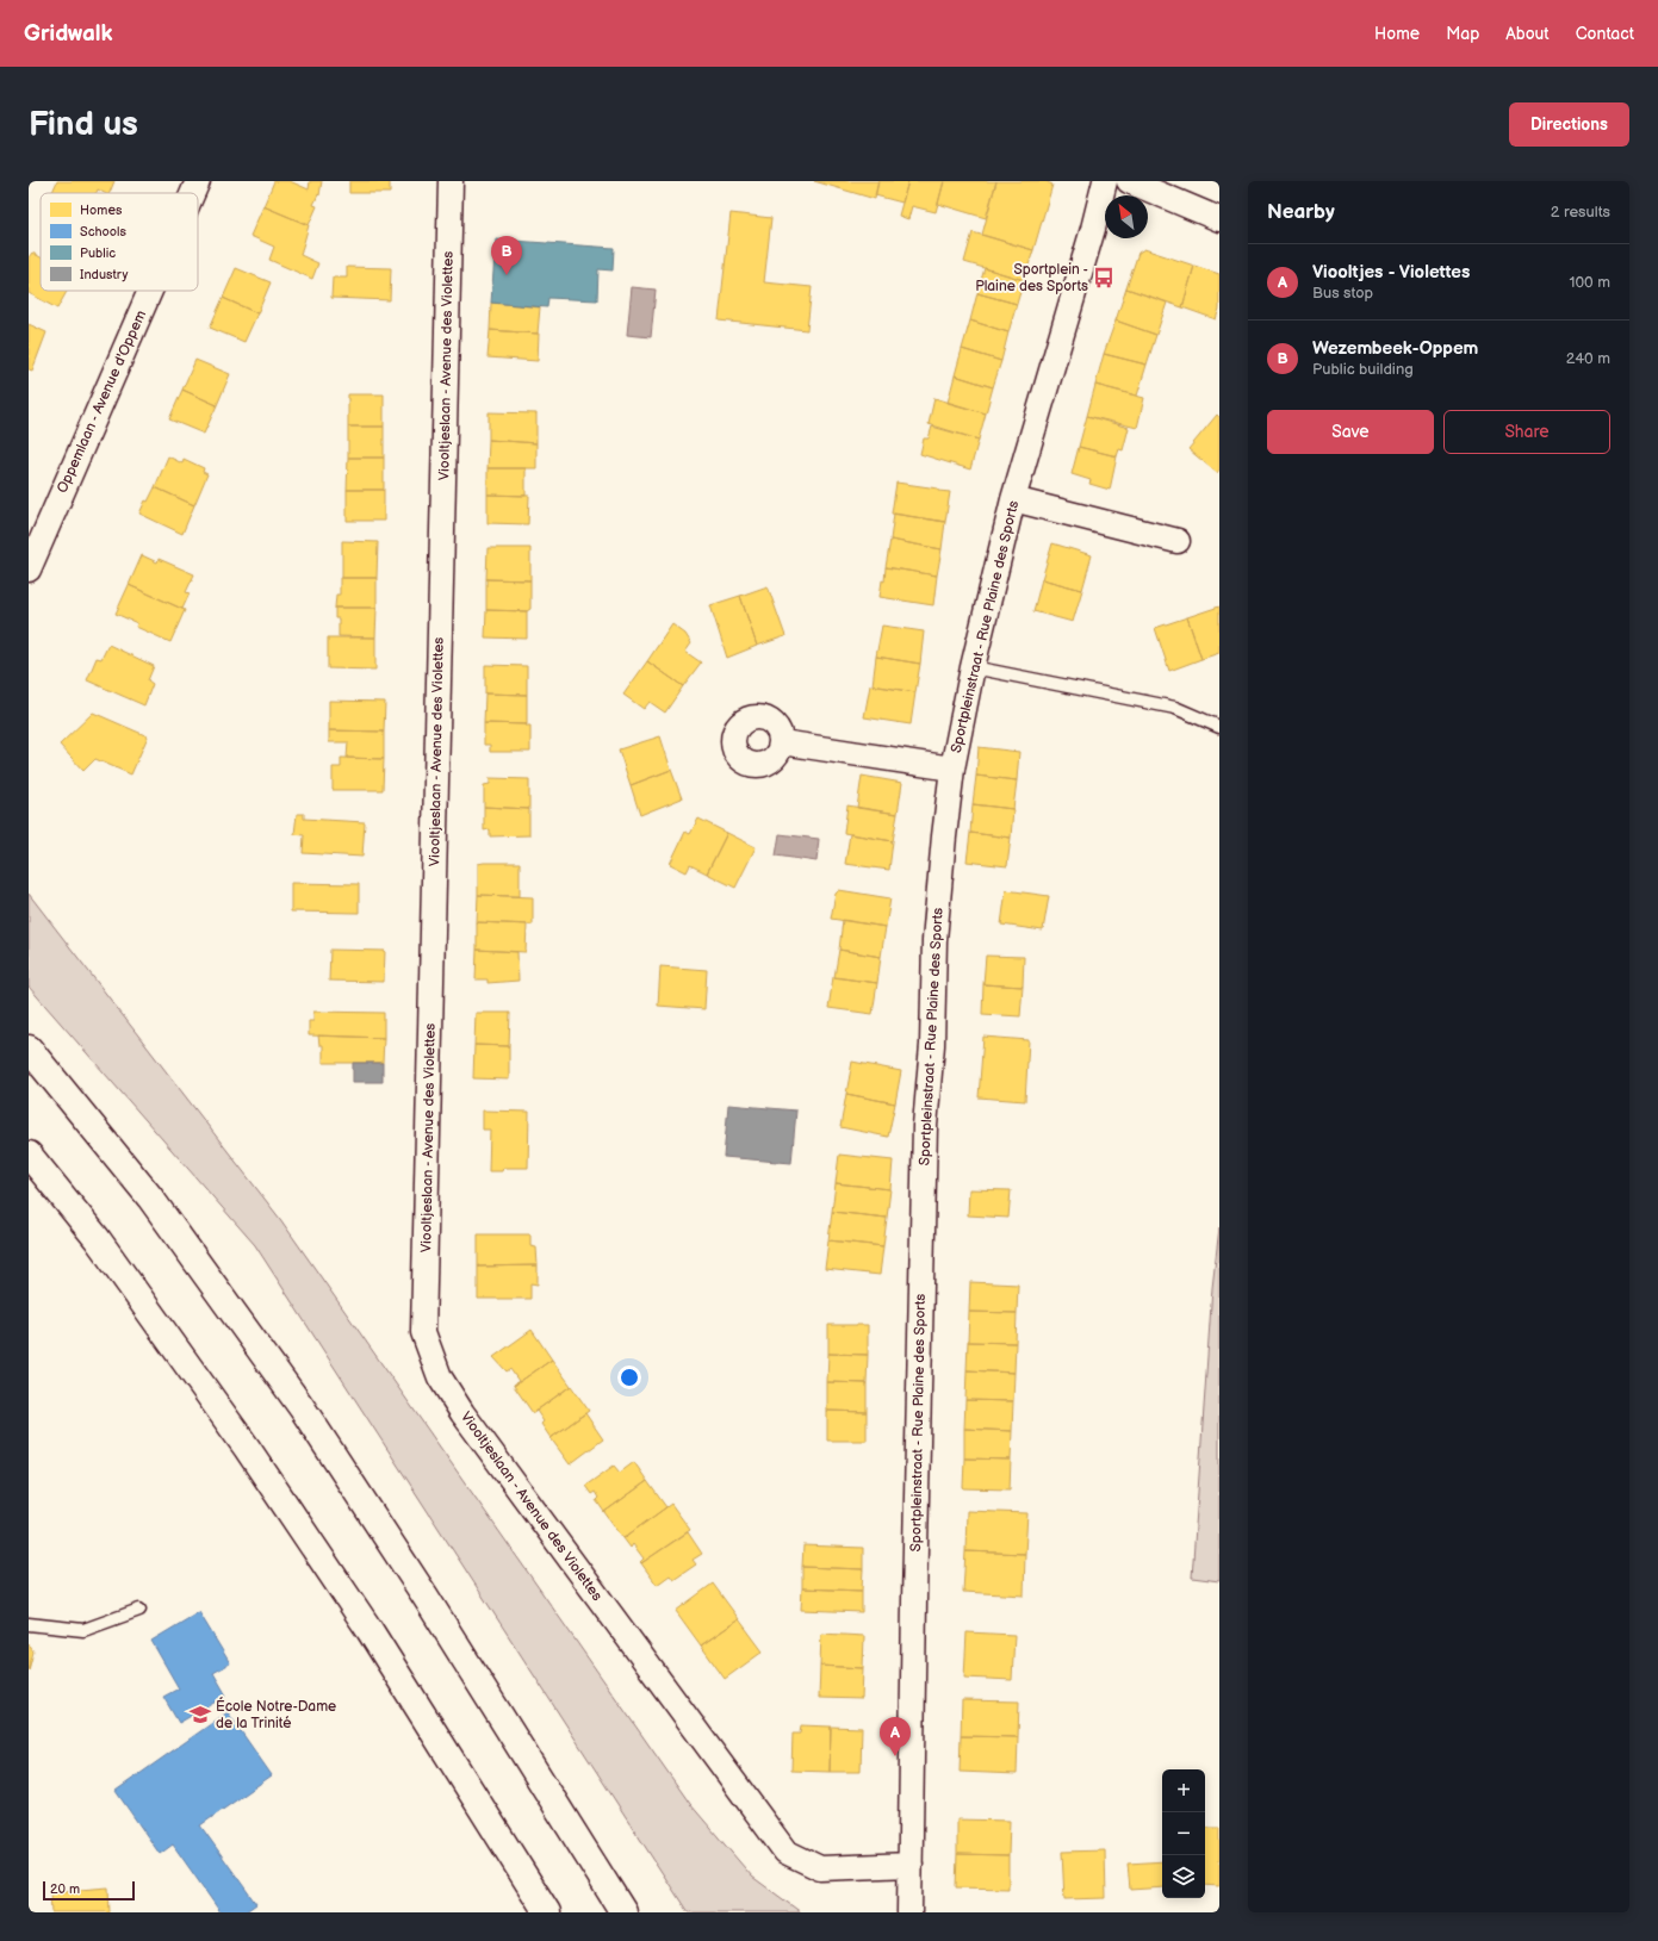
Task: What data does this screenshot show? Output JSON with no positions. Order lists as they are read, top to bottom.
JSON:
{
  "streets": {
    "street": ["Viooltjeslaan - Avenue des Violettes", "Oppemlaan - Avenue d'Oppem", "Sportpleinstraat - Rue Plaine des Sports"]
  },
  "crossings": [
    ["Viooltjeslaan - Avenue des Violettes", "Sportpleinstraat - Rue Plaine des Sports"]
  ],
  "places": {
    "bus stop": ["Sportplein - Plaine des Sports"],
    "school or university": ["École Notre-Dame de la Trinité"]
  },
  "legend": [
    "Homes",
    "Schools",
    "Public",
    "Industry"
  ],
  "scale_bar": "20 m",
  "north": "top left",
  "page": {
    "header": "Gridwalk",
    "nav": [
      "Home",
      "Map",
      "About",
      "Contact"
    ],
    "buttons": [
      "Directions",
      ["Save", "Share"]
    ],
    "title": "Find us",
    "heading": ["Nearby", "2 results"],
    "pins": ["B", "A"],
    "list": [
      {
        "mark": "A",
        "name": "Viooltjes - Violettes",
        "note": "Bus stop",
        "value": "100 m"
      },
      {
        "mark": "B",
        "name": "Wezembeek-Oppem",
        "note": "Public building",
        "value": "240 m"
      }
    ],
    "map_buttons": ["+", "−"],
    "scale": "20 m"
  }
}
